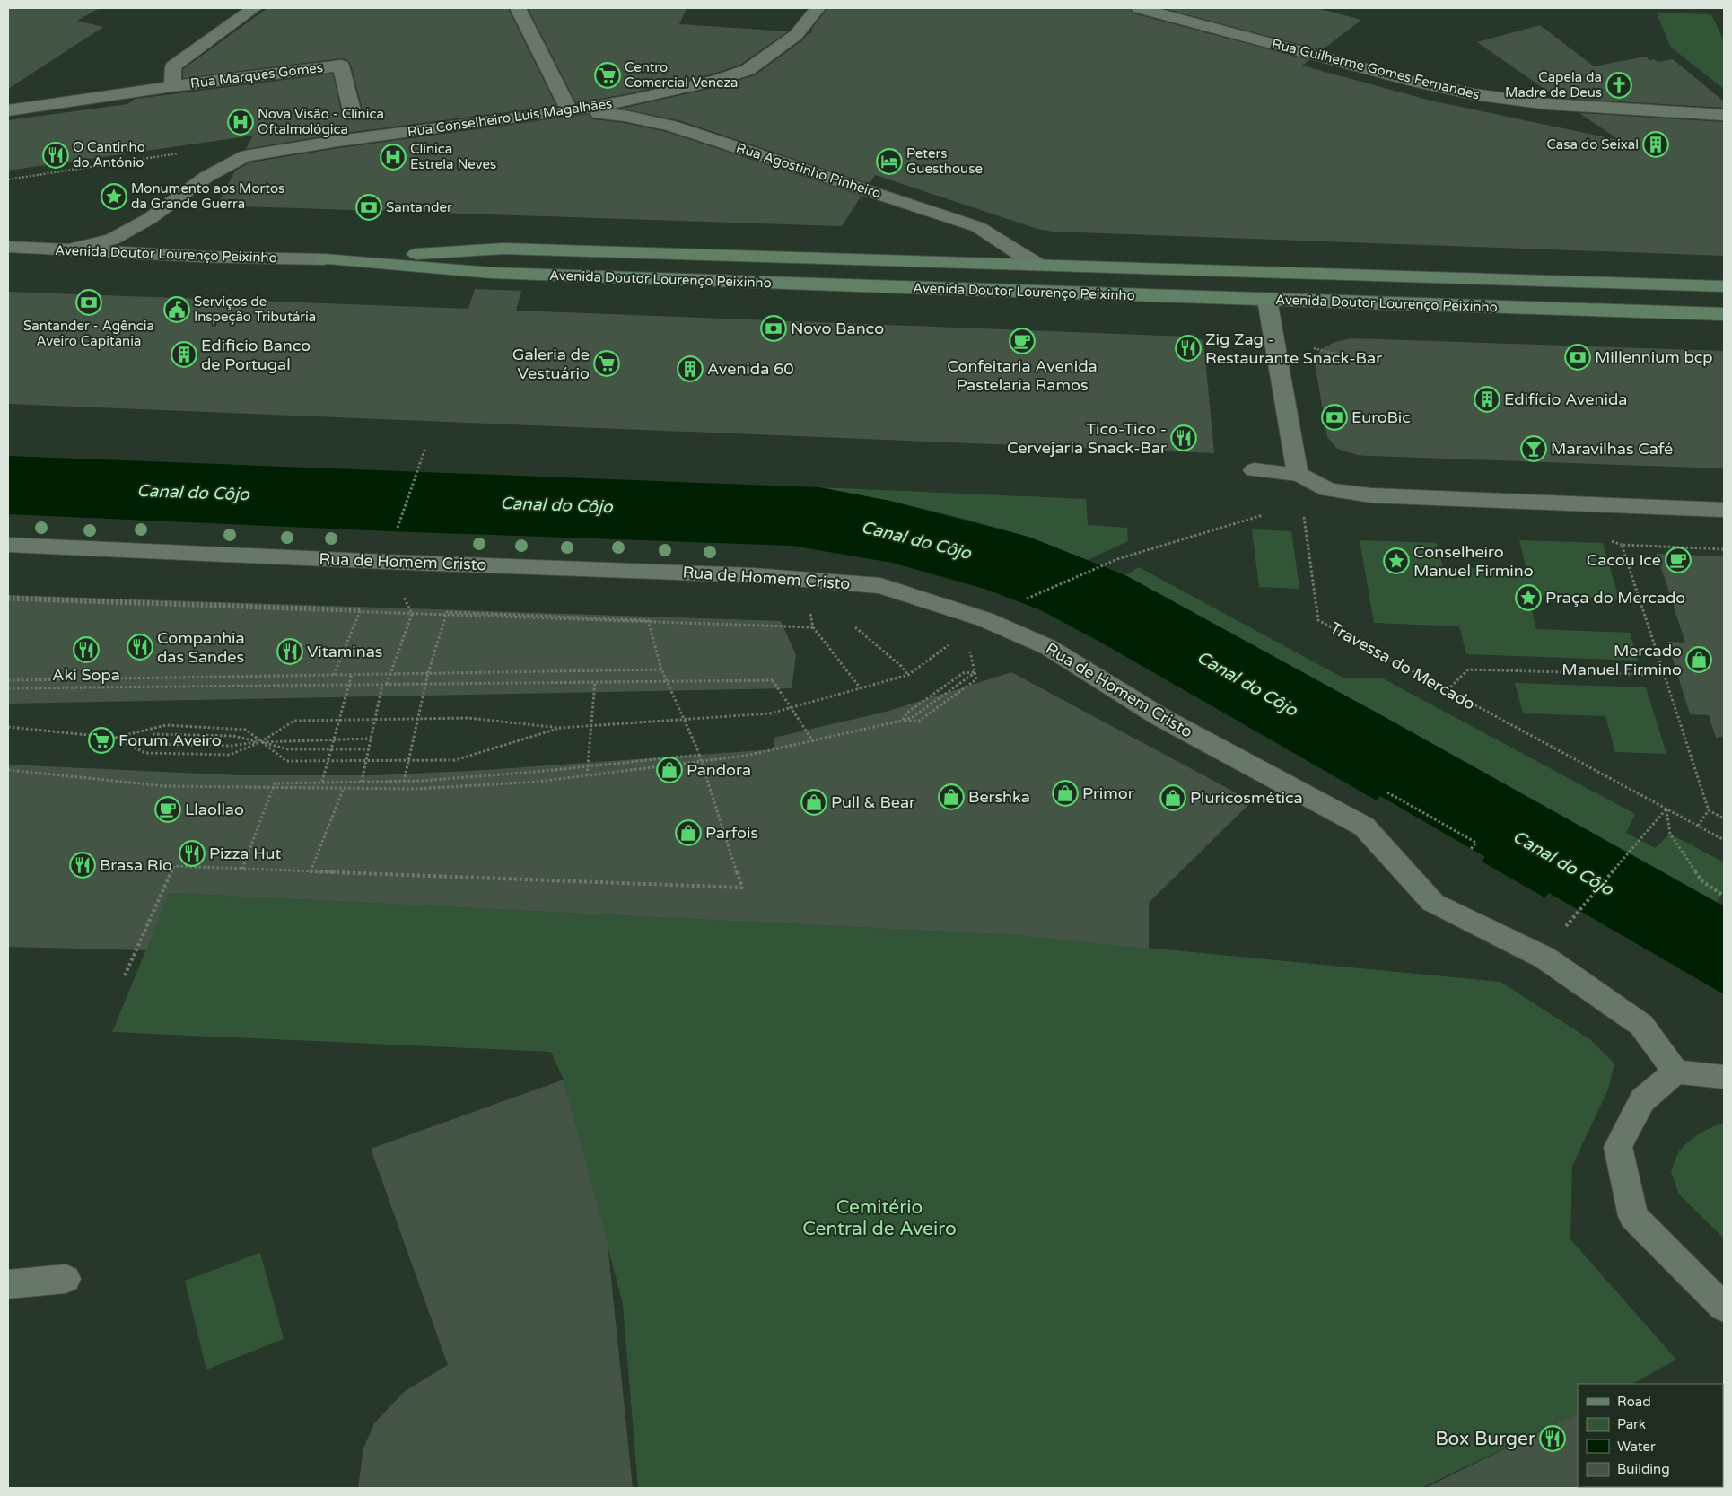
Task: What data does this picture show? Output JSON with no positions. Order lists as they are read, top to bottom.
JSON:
{
  "streets": {
    "main road": ["Avenida Doutor Lourenço Peixinho"],
    "street": [
      "Rua Guilherme Gomes Fernandes",
      "Rua Marques Gomes",
      "Rua Conselheiro Luís Magalhães",
      "Rua Agostinho Pinheiro",
      "Rua de Homem Cristo"
    ],
    "path": ["Travessa do Mercado"]
  },
  "crossings": [
    ["Rua Marques Gomes", "Rua Conselheiro Luís Magalhães"],
    ["Rua Conselheiro Luís Magalhães", "Rua Agostinho Pinheiro"],
    ["Rua Conselheiro Luís Magalhães", "Avenida Doutor Lourenço Peixinho"],
    ["Rua Agostinho Pinheiro", "Avenida Doutor Lourenço Peixinho"]
  ],
  "water": ["Canal do Côjo"],
  "parks": ["Cemitério Central de Aveiro"],
  "places": {
    "supermarket": ["Centro Comercial Veneza", "Galeria de Vestuário", "Forum Aveiro"],
    "church": ["Capela da Madre de Deus"],
    "hospital": ["Nova Visão - Clínica Oftalmológica", "Clínica Estrela Neves"],
    "building": [
      "Casa do Seixal",
      "Edificio Banco de Portugal",
      "Avenida 60",
      "Edifício Avenida"
    ],
    "restaurant": [
      "O Cantinho do António",
      "Zig Zag - Restaurante Snack-Bar",
      "Tico-Tico - Cervejaria Snack-Bar",
      "Companhia das Sandes",
      "Aki Sopa",
      "Vitaminas",
      "Pizza Hut",
      "Brasa Rio",
      "Box Burger"
    ],
    "hotel": ["Peters Guesthouse"],
    "place": ["Monumento aos Mortos da Grande Guerra", "Conselheiro Manuel Firmino", "Praça do Mercado"],
    "bank": [
      "Santander",
      "Santander - Agência Aveiro Capitania",
      "Novo Banco",
      "Millennium bcp",
      "EuroBic"
    ],
    "public building": ["Serviços de Inspeção Tributária"],
    "cafe": ["Confeitaria Avenida Pastelaria Ramos", "Cacou Ice", "Llaollao"],
    "bar": ["Maravilhas Café"],
    "shop": [
      "Mercado Manuel Firmino",
      "Pandora",
      "Primor",
      "Bershka",
      "Pluricosmética",
      "Pull & Bear",
      "Parfois"
    ]
  },
  "legend": [
    "Road",
    "Park",
    "Water",
    "Building"
  ]
}
